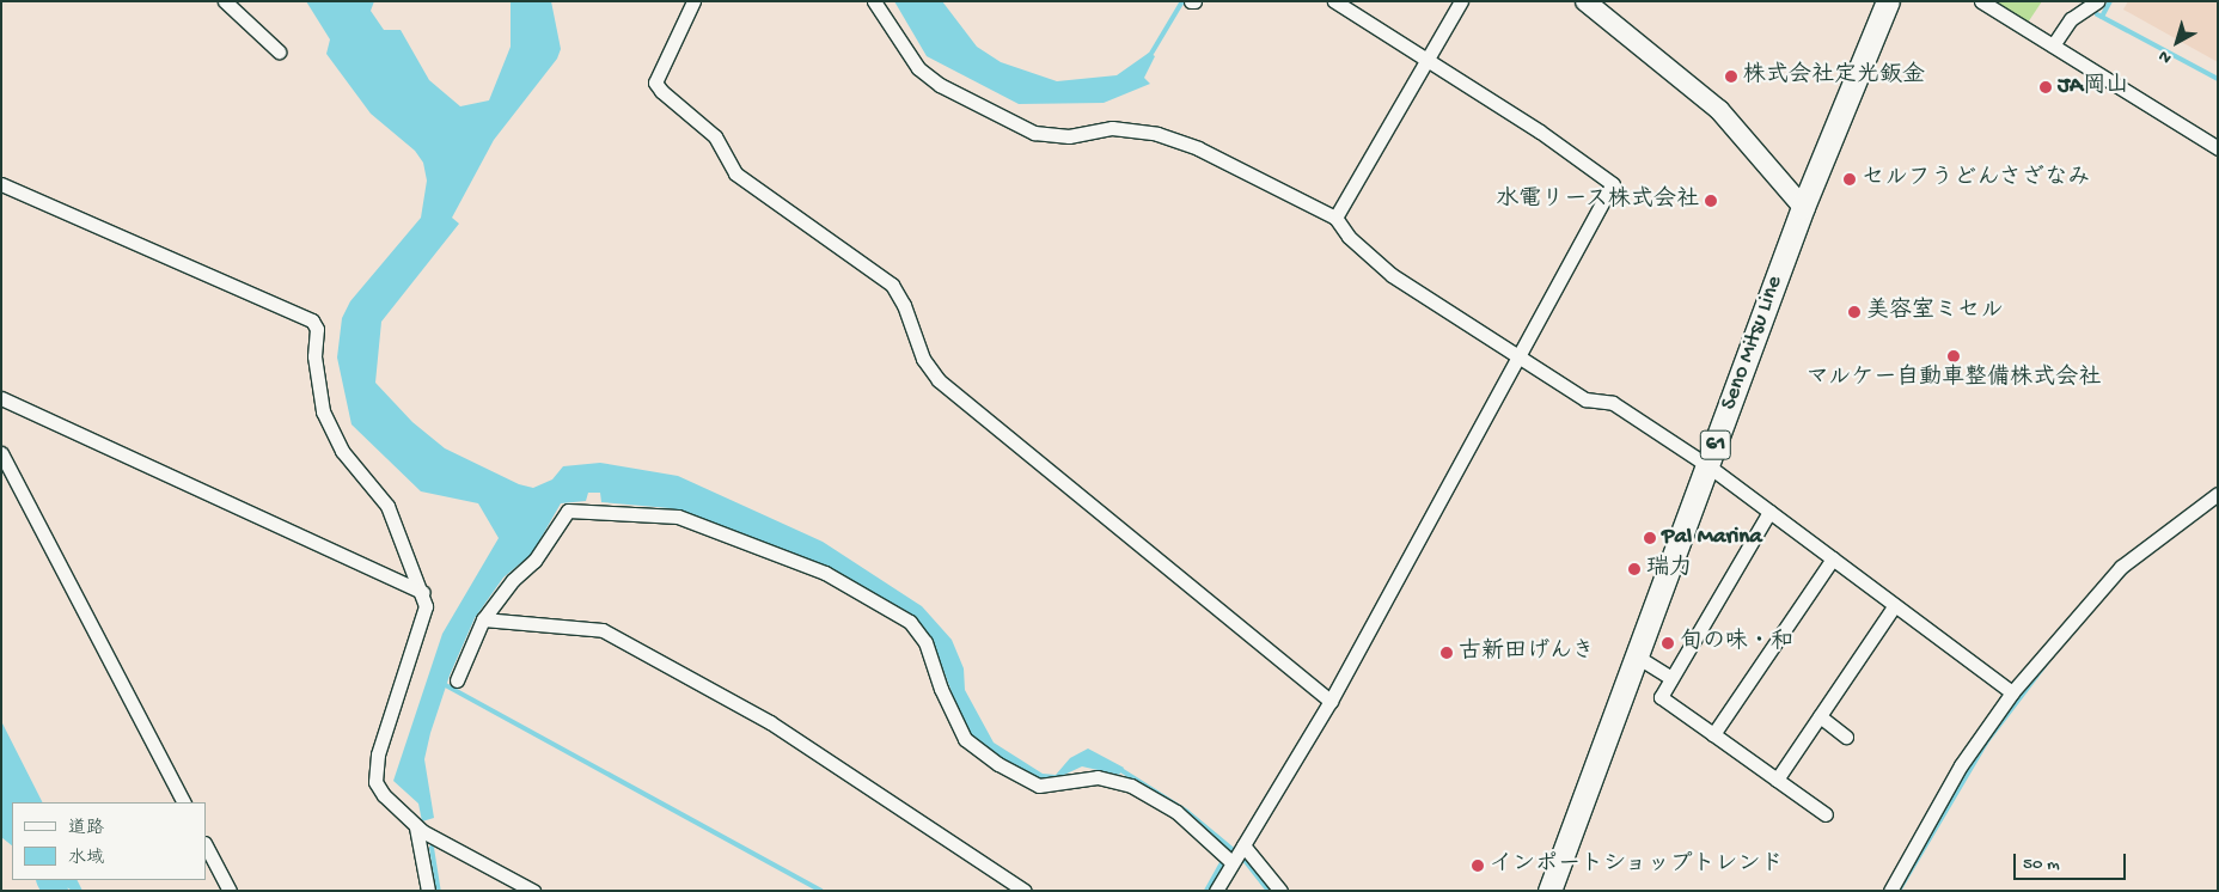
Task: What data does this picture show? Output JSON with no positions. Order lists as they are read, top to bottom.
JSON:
{
  "streets": {
    "main road": ["Seno Mitsu Line", "61"]
  },
  "places": [
    "株式会社定光鈑金",
    "JA岡山",
    "セルフうどんさざなみ",
    "水電リース株式会社",
    "美容室ミセル",
    "マルケー自動車整備株式会社",
    "Pal Marina",
    "瑞力",
    "旬の味・和",
    "古新田げんき",
    "インポートショップトレンド"
  ],
  "legend": ["道路", "水域"],
  "scale_bar": "50 m",
  "north": "bottom left"
}
